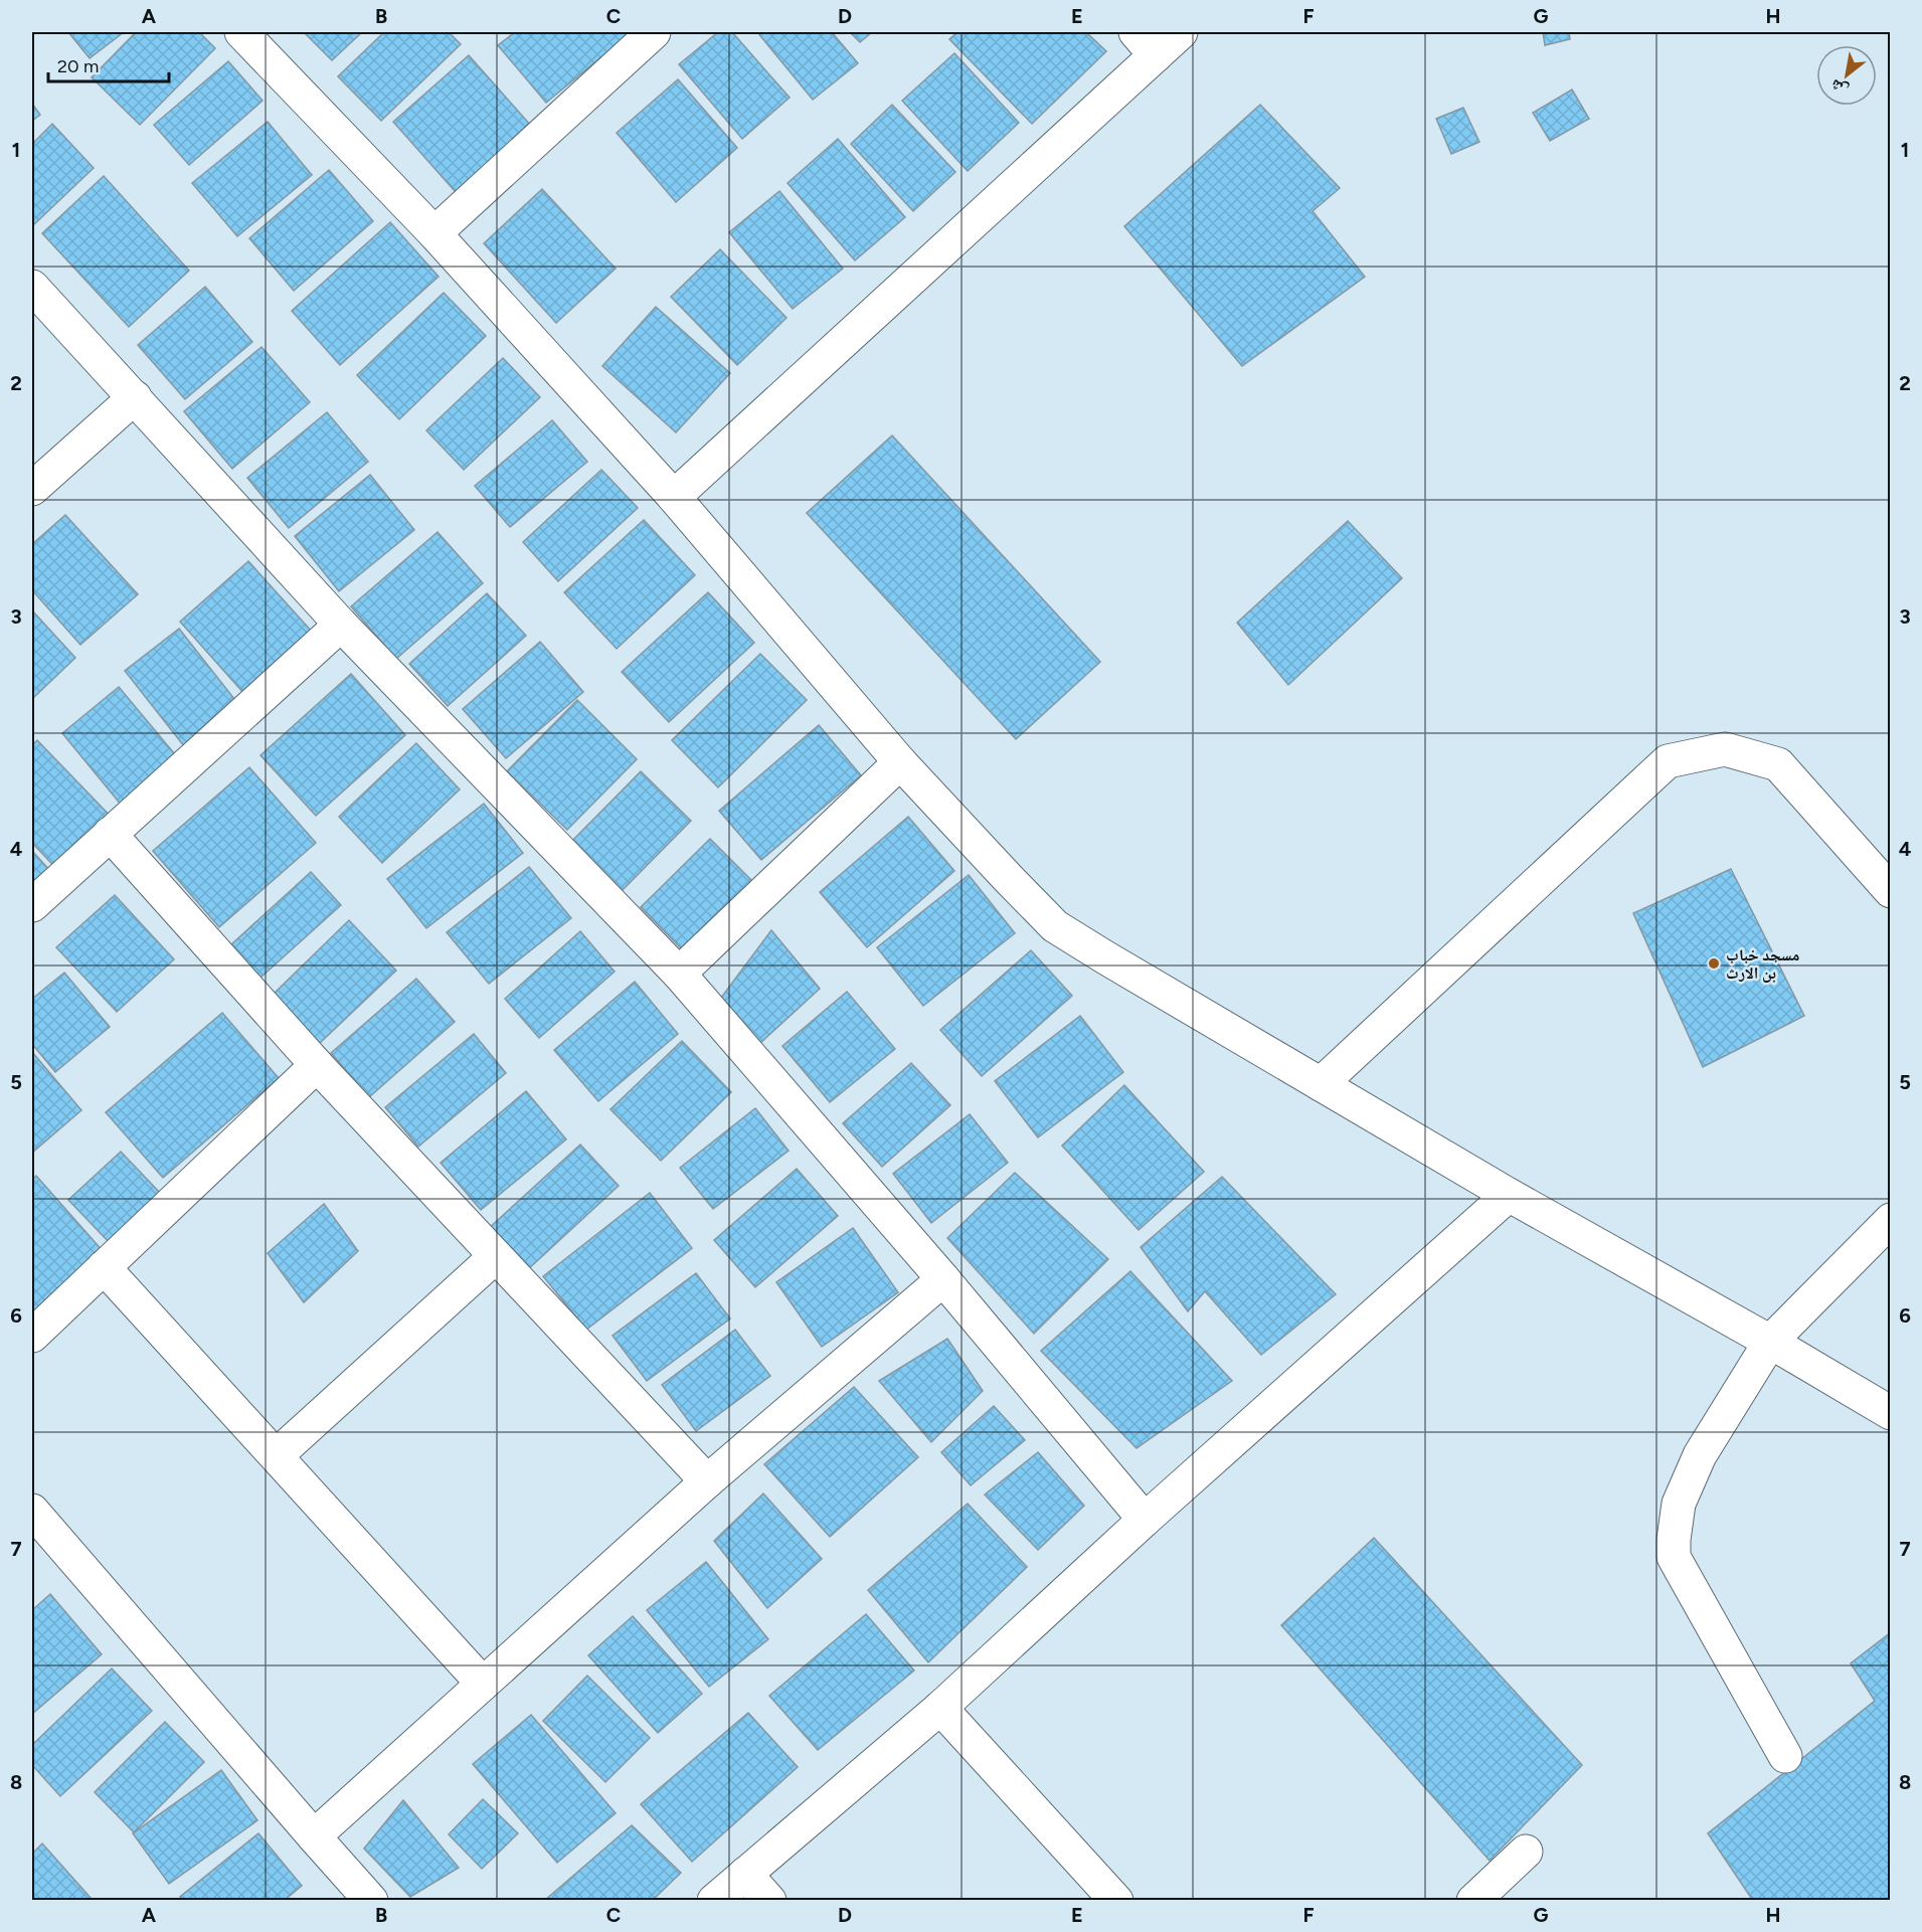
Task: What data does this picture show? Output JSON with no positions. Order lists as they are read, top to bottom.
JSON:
{
  "places": ["مسجد خباب بن الارث"],
  "scale_bar": "20 m",
  "north": "bottom left",
  "grid": {
    "columns": [
      "A",
      "B",
      "C",
      "D",
      "E",
      "F",
      "G",
      "H"
    ],
    "rows": [
      "1",
      "2",
      "3",
      "4",
      "5",
      "6",
      "7",
      "8"
    ]
  }
}
